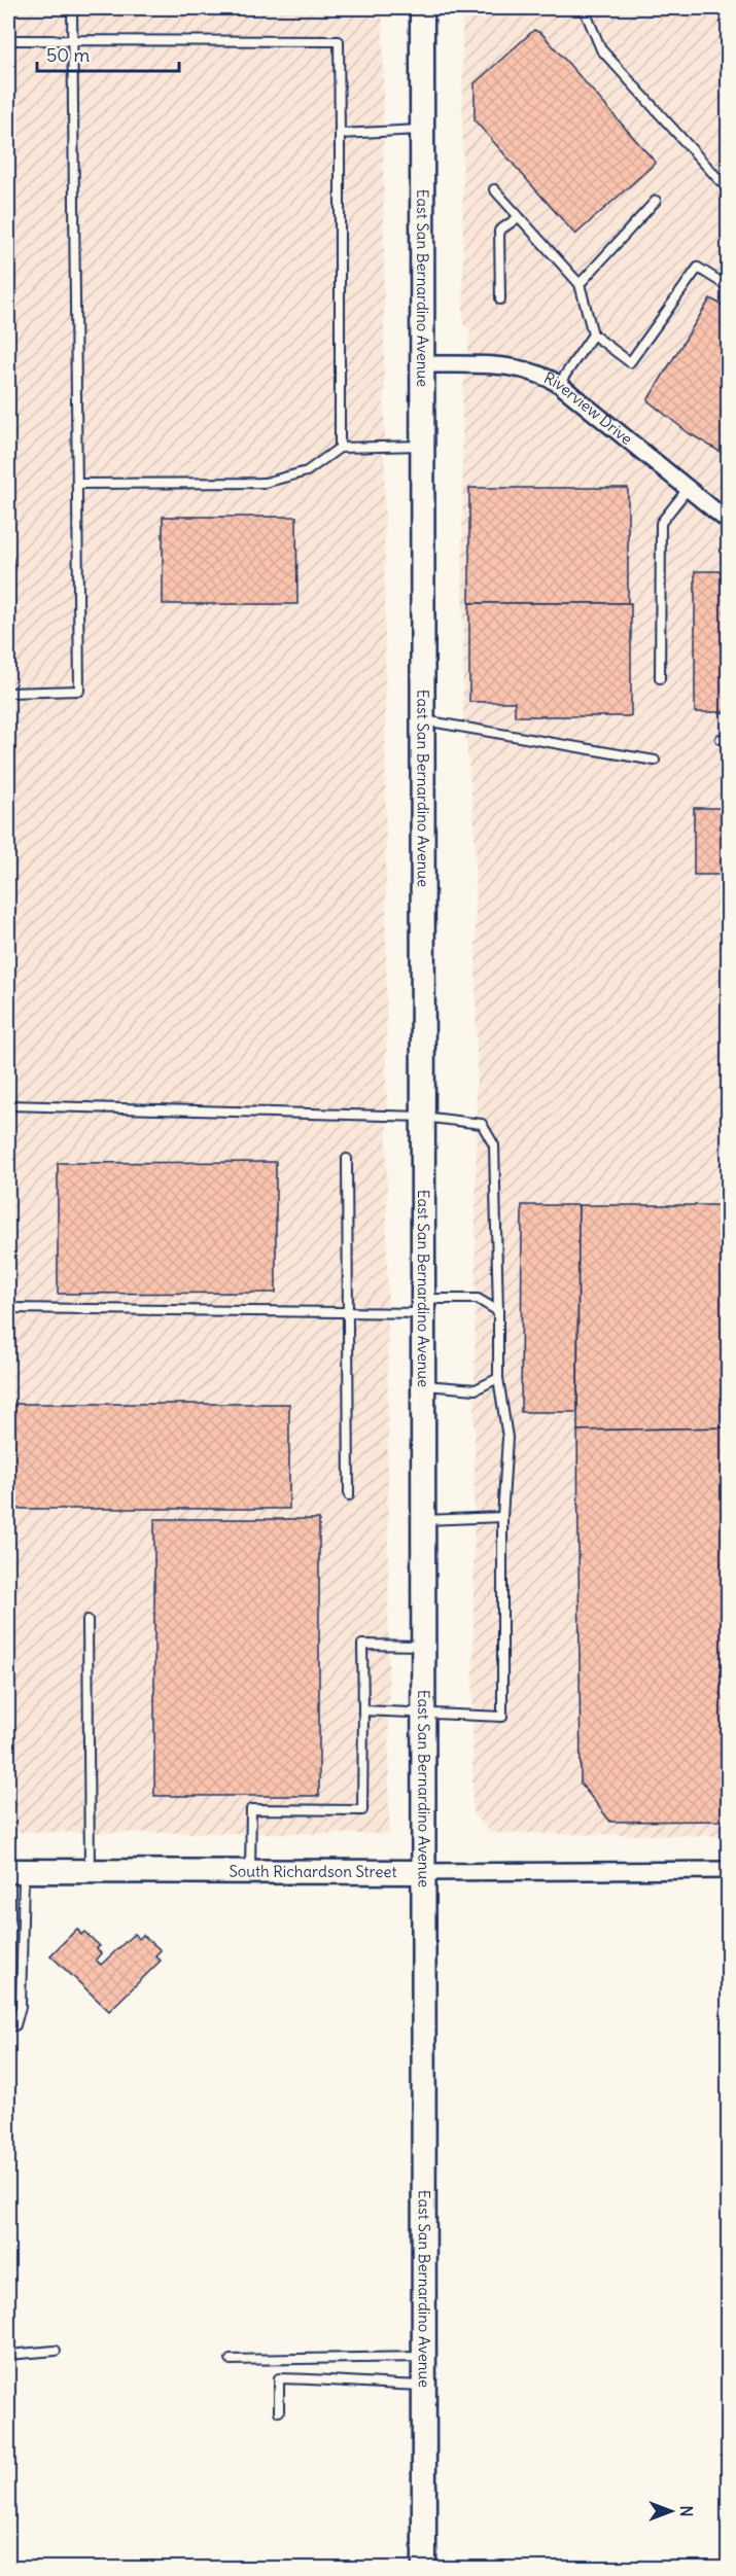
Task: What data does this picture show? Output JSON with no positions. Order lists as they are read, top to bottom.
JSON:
{
  "streets": {
    "main road": ["East San Bernardino Avenue", "South Richardson Street"],
    "street": ["Riverview Drive"]
  },
  "crossings": [
    ["East San Bernardino Avenue", "Riverview Drive"],
    ["East San Bernardino Avenue", "South Richardson Street"]
  ],
  "scale_bar": "50 m",
  "north": "right"
}
